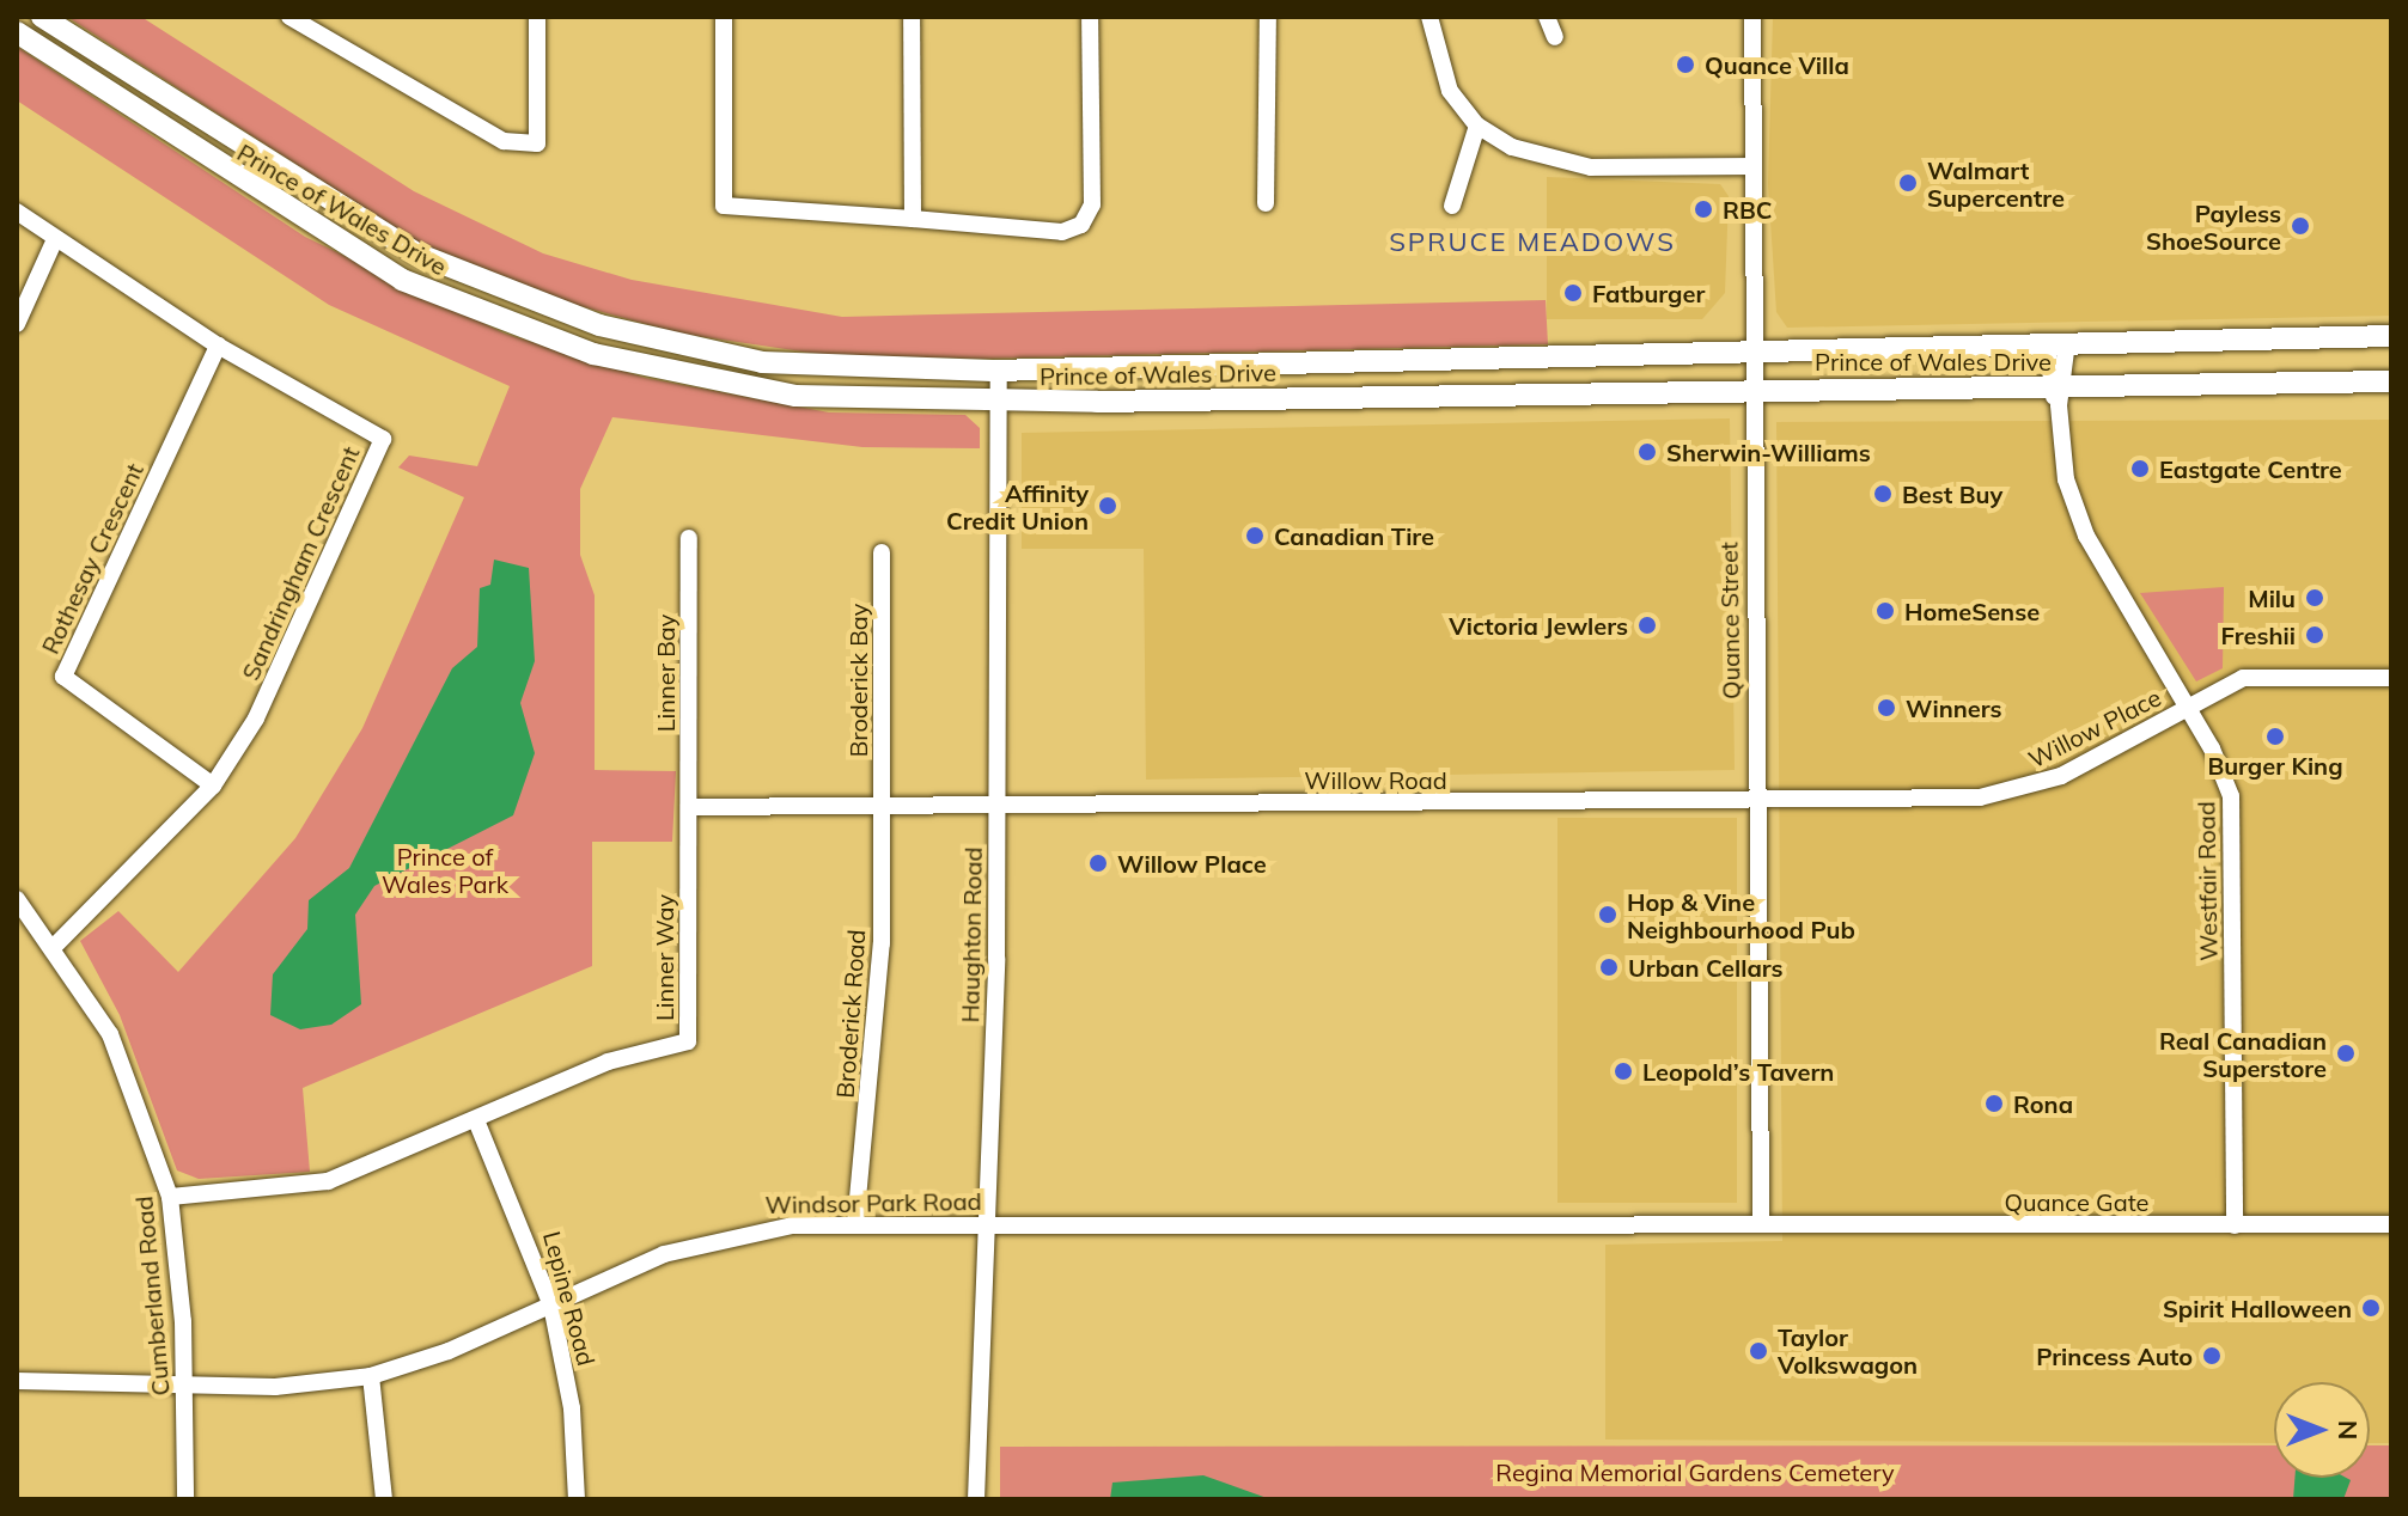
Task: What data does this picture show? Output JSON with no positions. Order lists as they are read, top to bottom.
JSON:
{
  "streets": {
    "main road": ["Prince of Wales Drive"],
    "street": [
      "Rothesay Crescent",
      "Sandringham Crescent",
      "Quance Street",
      "Linner Bay",
      "Broderick Bay",
      "Willow Place",
      "Willow Road",
      "Westfair Road",
      "Haughton Road",
      "Linner Way",
      "Broderick Road",
      "Quance Gate",
      "Windsor Park Road",
      "Cumberland Road",
      "Lepine Road"
    ]
  },
  "crossings": [
    ["Prince of Wales Drive", "Quance Street"],
    ["Prince of Wales Drive", "Westfair Road"],
    ["Prince of Wales Drive", "Haughton Road"],
    ["Rothesay Crescent", "Sandringham Crescent"],
    ["Sandringham Crescent", "Cumberland Road"],
    ["Quance Street", "Willow Place"],
    ["Quance Street", "Willow Road"],
    ["Quance Street", "Quance Gate"],
    ["Quance Street", "Windsor Park Road"],
    ["Linner Bay", "Linner Way"],
    ["Broderick Bay", "Broderick Road"],
    ["Willow Place", "Willow Road"],
    ["Willow Place", "Westfair Road"],
    ["Willow Road", "Haughton Road"],
    ["Westfair Road", "Quance Gate"],
    ["Haughton Road", "Windsor Park Road"],
    ["Linner Way", "Cumberland Road"],
    ["Linner Way", "Lepine Road"],
    ["Broderick Road", "Windsor Park Road"],
    ["Quance Gate", "Windsor Park Road"],
    ["Windsor Park Road", "Cumberland Road"],
    ["Windsor Park Road", "Lepine Road"]
  ],
  "districts": ["SPRUCE MEADOWS"],
  "parks": ["Prince of Wales Park", "Regina Memorial Gardens Cemetery"],
  "places": [
    "Quance Villa",
    "Walmart Supercentre",
    "RBC",
    "Payless ShoeSource",
    "Fatburger",
    "Sherwin-Williams",
    "Eastgate Centre",
    "Best Buy",
    "Affinity Credit Union",
    "Canadian Tire",
    "Milu",
    "HomeSense",
    "Victoria Jewlers",
    "Freshii",
    "Winners",
    "Burger King",
    "Willow Place",
    "Hop & Vine Neighbourhood Pub",
    "Urban Cellars",
    "Real Canadian Superstore",
    "Leopold’s Tavern",
    "Rona",
    "Spirit Halloween",
    "Taylor Volkswagon",
    "Princess Auto"
  ],
  "north": "right"
}
